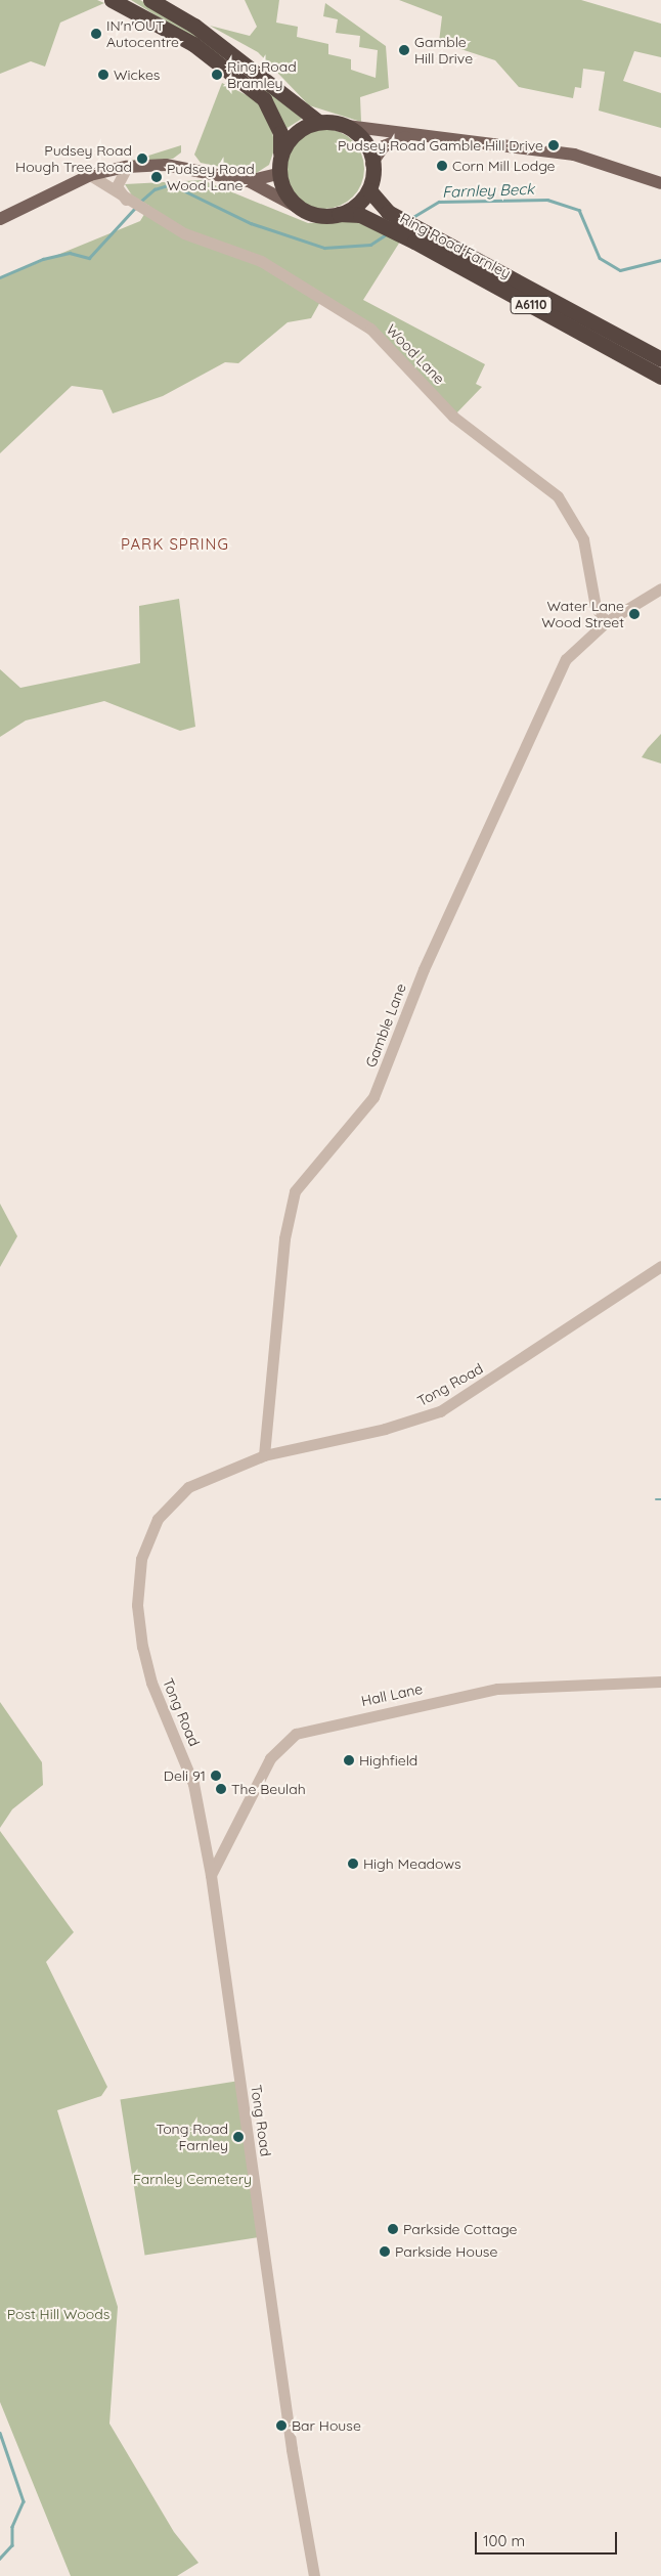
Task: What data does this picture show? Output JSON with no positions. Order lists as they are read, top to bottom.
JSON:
{
  "streets": {
    "highway": ["Ring Road Farnley", "A6110"],
    "street": [
      "Wood Lane",
      "Gamble Lane",
      "Tong Road",
      "Hall Lane"
    ]
  },
  "crossings": [
    ["Ring Road Farnley", "A6110"],
    ["Wood Lane", "Gamble Lane"],
    ["Gamble Lane", "Tong Road"],
    ["Tong Road", "Hall Lane"]
  ],
  "districts": ["PARK SPRING"],
  "water": ["Farnley Beck"],
  "parks": ["Farnley Cemetery", "Post Hill Woods"],
  "places": [
    "IN'n'OUT Autocentre",
    "Gamble Hill Drive",
    "Wickes",
    "Ring Road Bramley",
    "Pudsey Road Gamble Hill Drive",
    "Pudsey Road Hough Tree Road",
    "Corn Mill Lodge",
    "Pudsey Road Wood Lane",
    "Water Lane Wood Street",
    "Highfield",
    "Deli 91",
    "The Beulah",
    "High Meadows",
    "Tong Road Farnley",
    "Parkside Cottage",
    "Parkside House",
    "Bar House"
  ],
  "scale_bar": "100 m"
}
